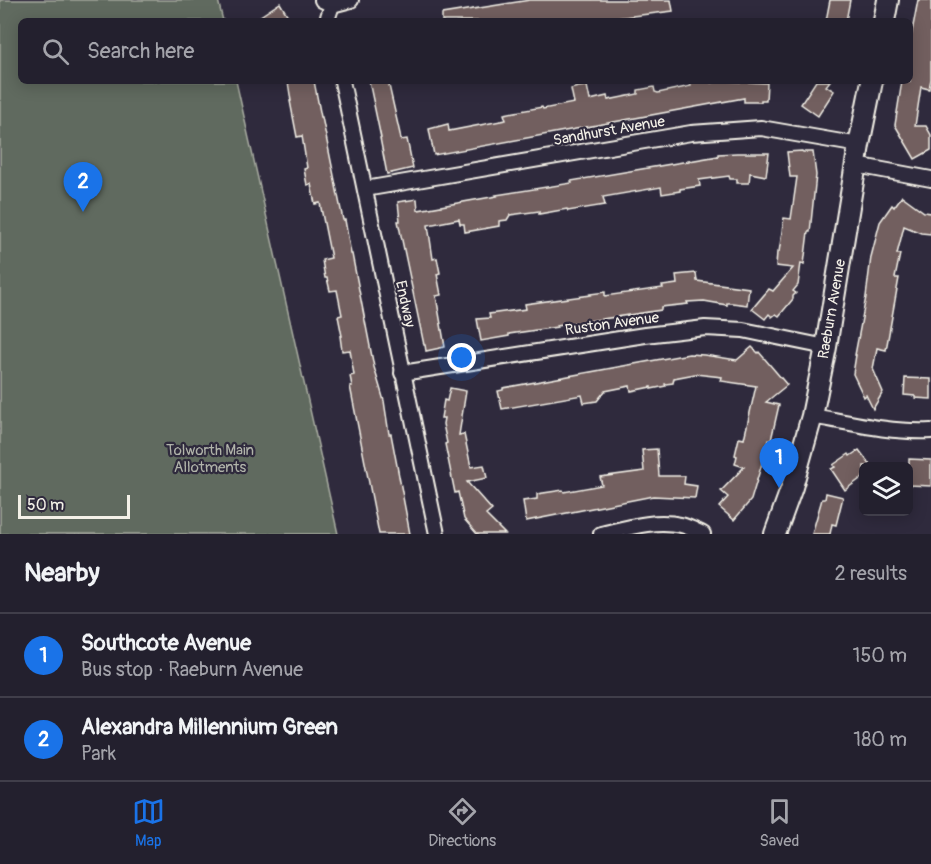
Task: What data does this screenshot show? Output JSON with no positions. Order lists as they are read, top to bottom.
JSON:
{
  "streets": {
    "street": [
      "Sandhurst Avenue",
      "Endway",
      "Raeburn Avenue",
      "Ruston Avenue"
    ]
  },
  "crossings": [
    ["Sandhurst Avenue", "Endway"],
    ["Sandhurst Avenue", "Raeburn Avenue"],
    ["Endway", "Ruston Avenue"],
    ["Raeburn Avenue", "Ruston Avenue"]
  ],
  "parks": ["Tolworth Main Allotments"],
  "scale_bar": "50 m",
  "page": {
    "search": "Search here",
    "pins": ["2", "1"],
    "scale": "50 m",
    "heading": ["Nearby", "2 results"],
    "list": [
      {
        "mark": "1",
        "name": "Southcote Avenue",
        "note": "Bus stop · Raeburn Avenue",
        "value": "150 m"
      },
      {
        "mark": "2",
        "name": "Alexandra Millennium Green",
        "note": "Park",
        "value": "180 m"
      }
    ],
    "nav": ["Map", "Directions", "Saved"]
  }
}
